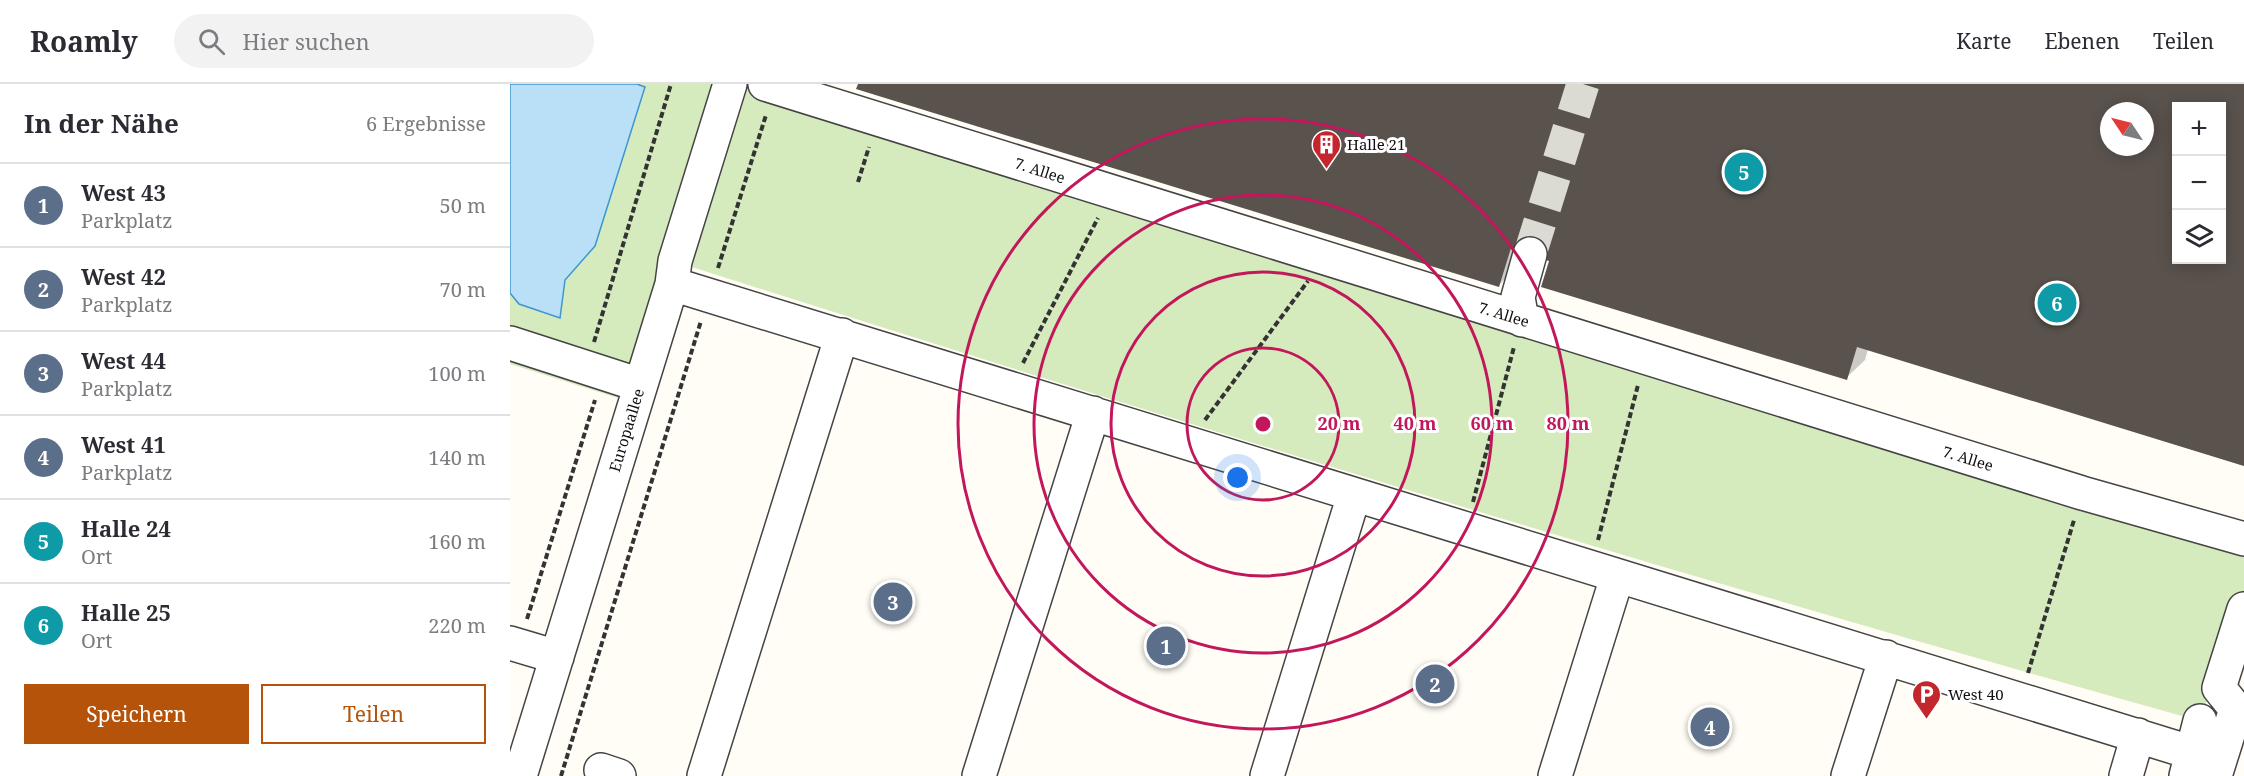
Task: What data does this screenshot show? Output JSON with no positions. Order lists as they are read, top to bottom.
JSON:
{
  "streets": {
    "street": ["7. Allee", "Europaallee"]
  },
  "places": {
    "building": ["Halle 21"],
    "parking": ["West 40"]
  },
  "north": "top left",
  "page": {
    "header": "Roamly",
    "search": "Hier suchen",
    "nav": ["Karte", "Ebenen", "Teilen"],
    "heading": ["In der Nähe", "6 Ergebnisse"],
    "map_buttons": ["+", "−"],
    "pins": [
      "5",
      "6",
      "3",
      "1",
      "2",
      "4"
    ],
    "list": [
      {
        "mark": "1",
        "name": "West 43",
        "note": "Parkplatz",
        "value": "50 m"
      },
      {
        "mark": "2",
        "name": "West 42",
        "note": "Parkplatz",
        "value": "70 m"
      },
      {
        "mark": "3",
        "name": "West 44",
        "note": "Parkplatz",
        "value": "100 m"
      },
      {
        "mark": "4",
        "name": "West 41",
        "note": "Parkplatz",
        "value": "140 m"
      },
      {
        "mark": "5",
        "name": "Halle 24",
        "note": "Ort",
        "value": "160 m"
      },
      {
        "mark": "6",
        "name": "Halle 25",
        "note": "Ort",
        "value": "220 m"
      }
    ],
    "buttons": ["Speichern", "Teilen"]
  },
  "rings": [
    "20 m",
    "40 m",
    "60 m",
    "80 m"
  ]
}
